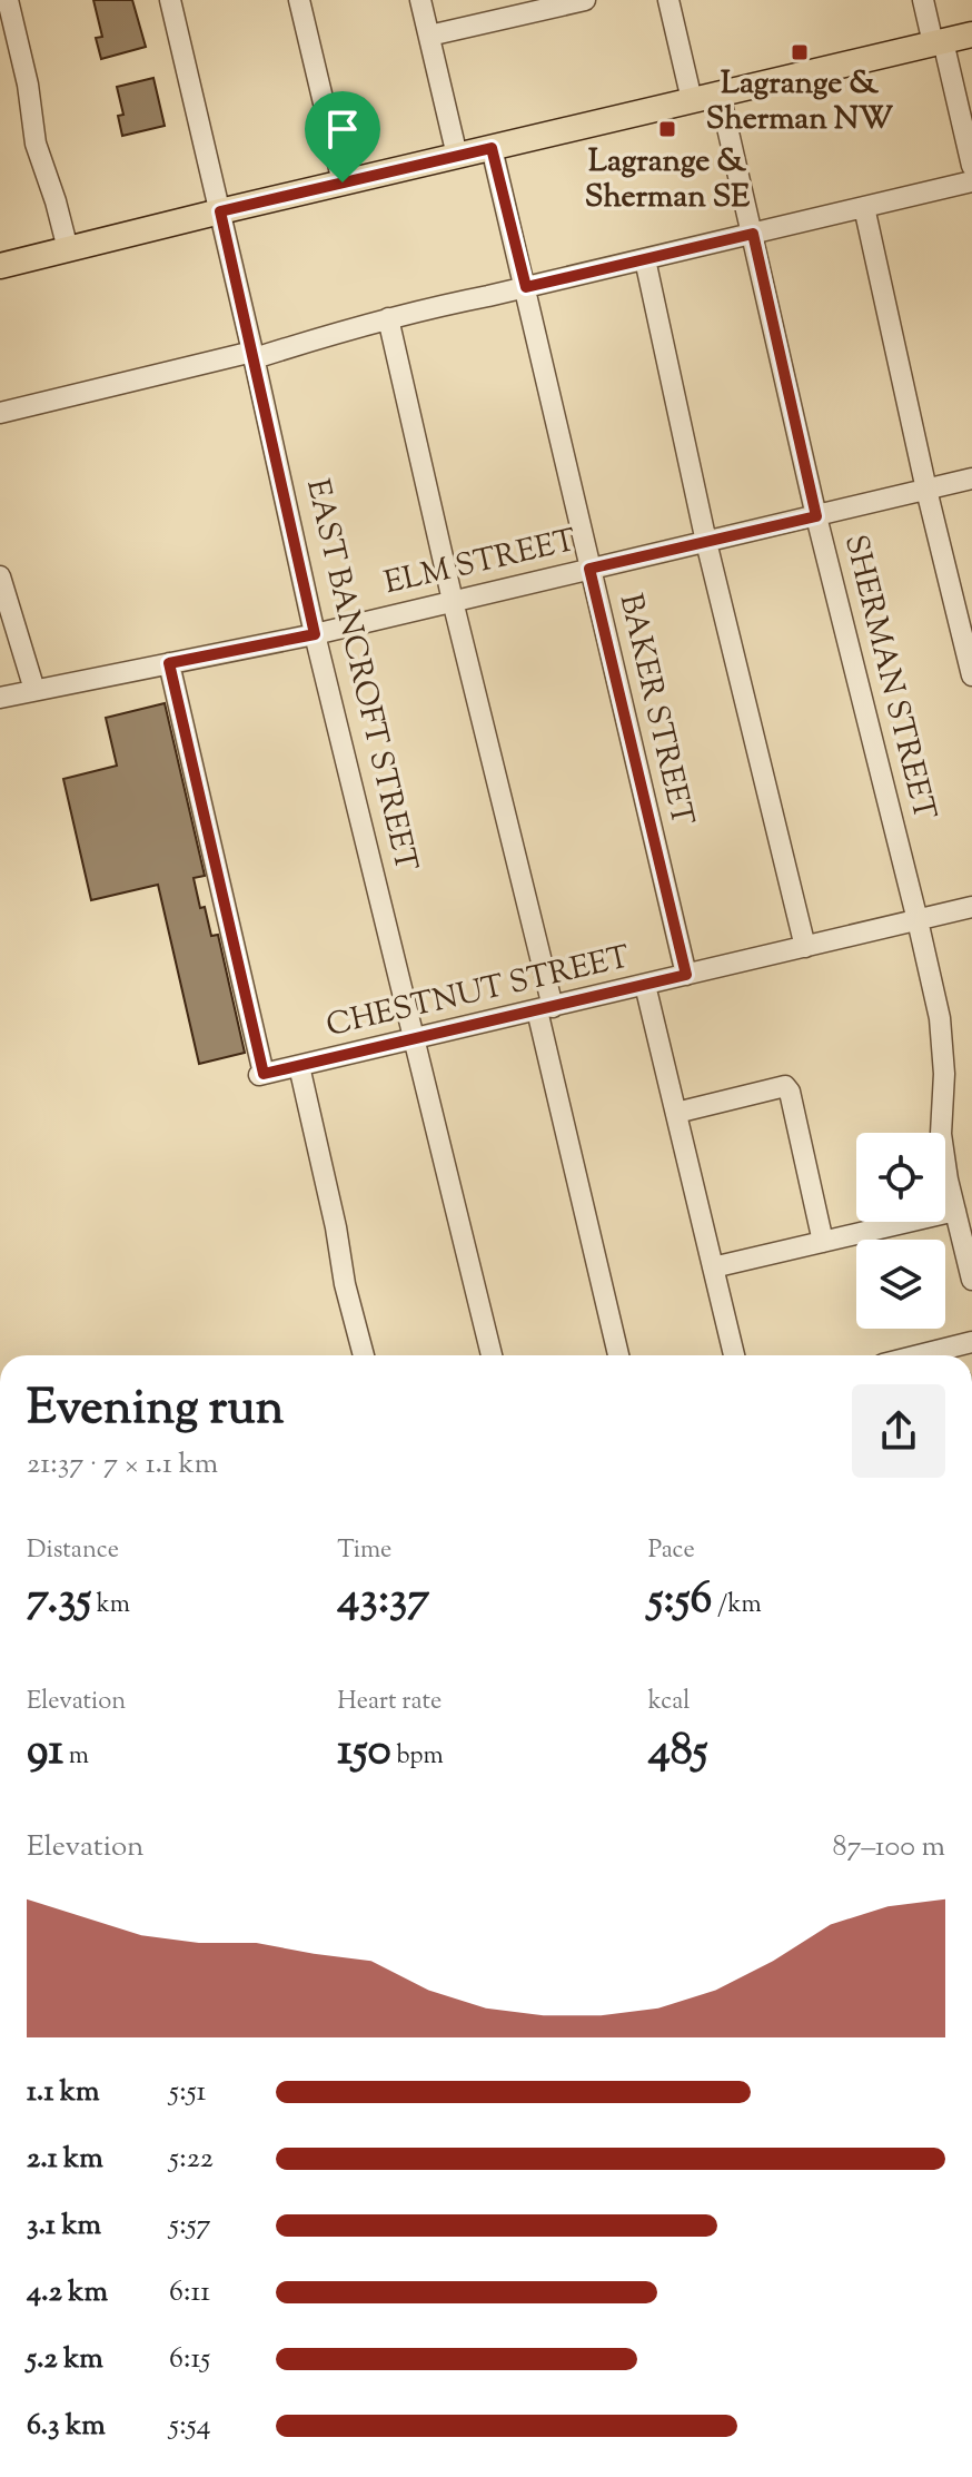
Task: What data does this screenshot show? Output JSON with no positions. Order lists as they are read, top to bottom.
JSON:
{
  "streets": {
    "street": [
      "ELM STREET",
      "EAST BANCROFT STREET",
      "SHERMAN STREET",
      "BAKER STREET",
      "CHESTNUT STREET"
    ]
  },
  "crossings": [
    ["ELM STREET", "EAST BANCROFT STREET"],
    ["ELM STREET", "SHERMAN STREET"],
    ["ELM STREET", "BAKER STREET"],
    ["ELM STREET", "CHESTNUT STREET"],
    ["EAST BANCROFT STREET", "CHESTNUT STREET"],
    ["SHERMAN STREET", "CHESTNUT STREET"],
    ["BAKER STREET", "CHESTNUT STREET"]
  ],
  "places": {
    "transit": ["Lagrange & Sherman NW", "Lagrange & Sherman SE"]
  },
  "page": {
    "heading": ["Evening run", "21:37 · 7 × 1.1 km"],
    "stats": [
      ["Distance", "7.35 km"],
      ["Time", "43:37"],
      ["Pace", "5:56 /km"],
      ["Elevation", "91 m"],
      ["Heart rate", "150 bpm"],
      ["kcal", "485"]
    ],
    "chart": ["Elevation", "87–100 m"],
    "list": [
      {
        "name": "1.1 km",
        "note": "5:51"
      },
      {
        "name": "2.1 km",
        "note": "5:22"
      },
      {
        "name": "3.1 km",
        "note": "5:57"
      },
      {
        "name": "4.2 km",
        "note": "6:11"
      },
      {
        "name": "5.2 km",
        "note": "6:15"
      },
      {
        "name": "6.3 km",
        "note": "5:54"
      }
    ]
  }
}
